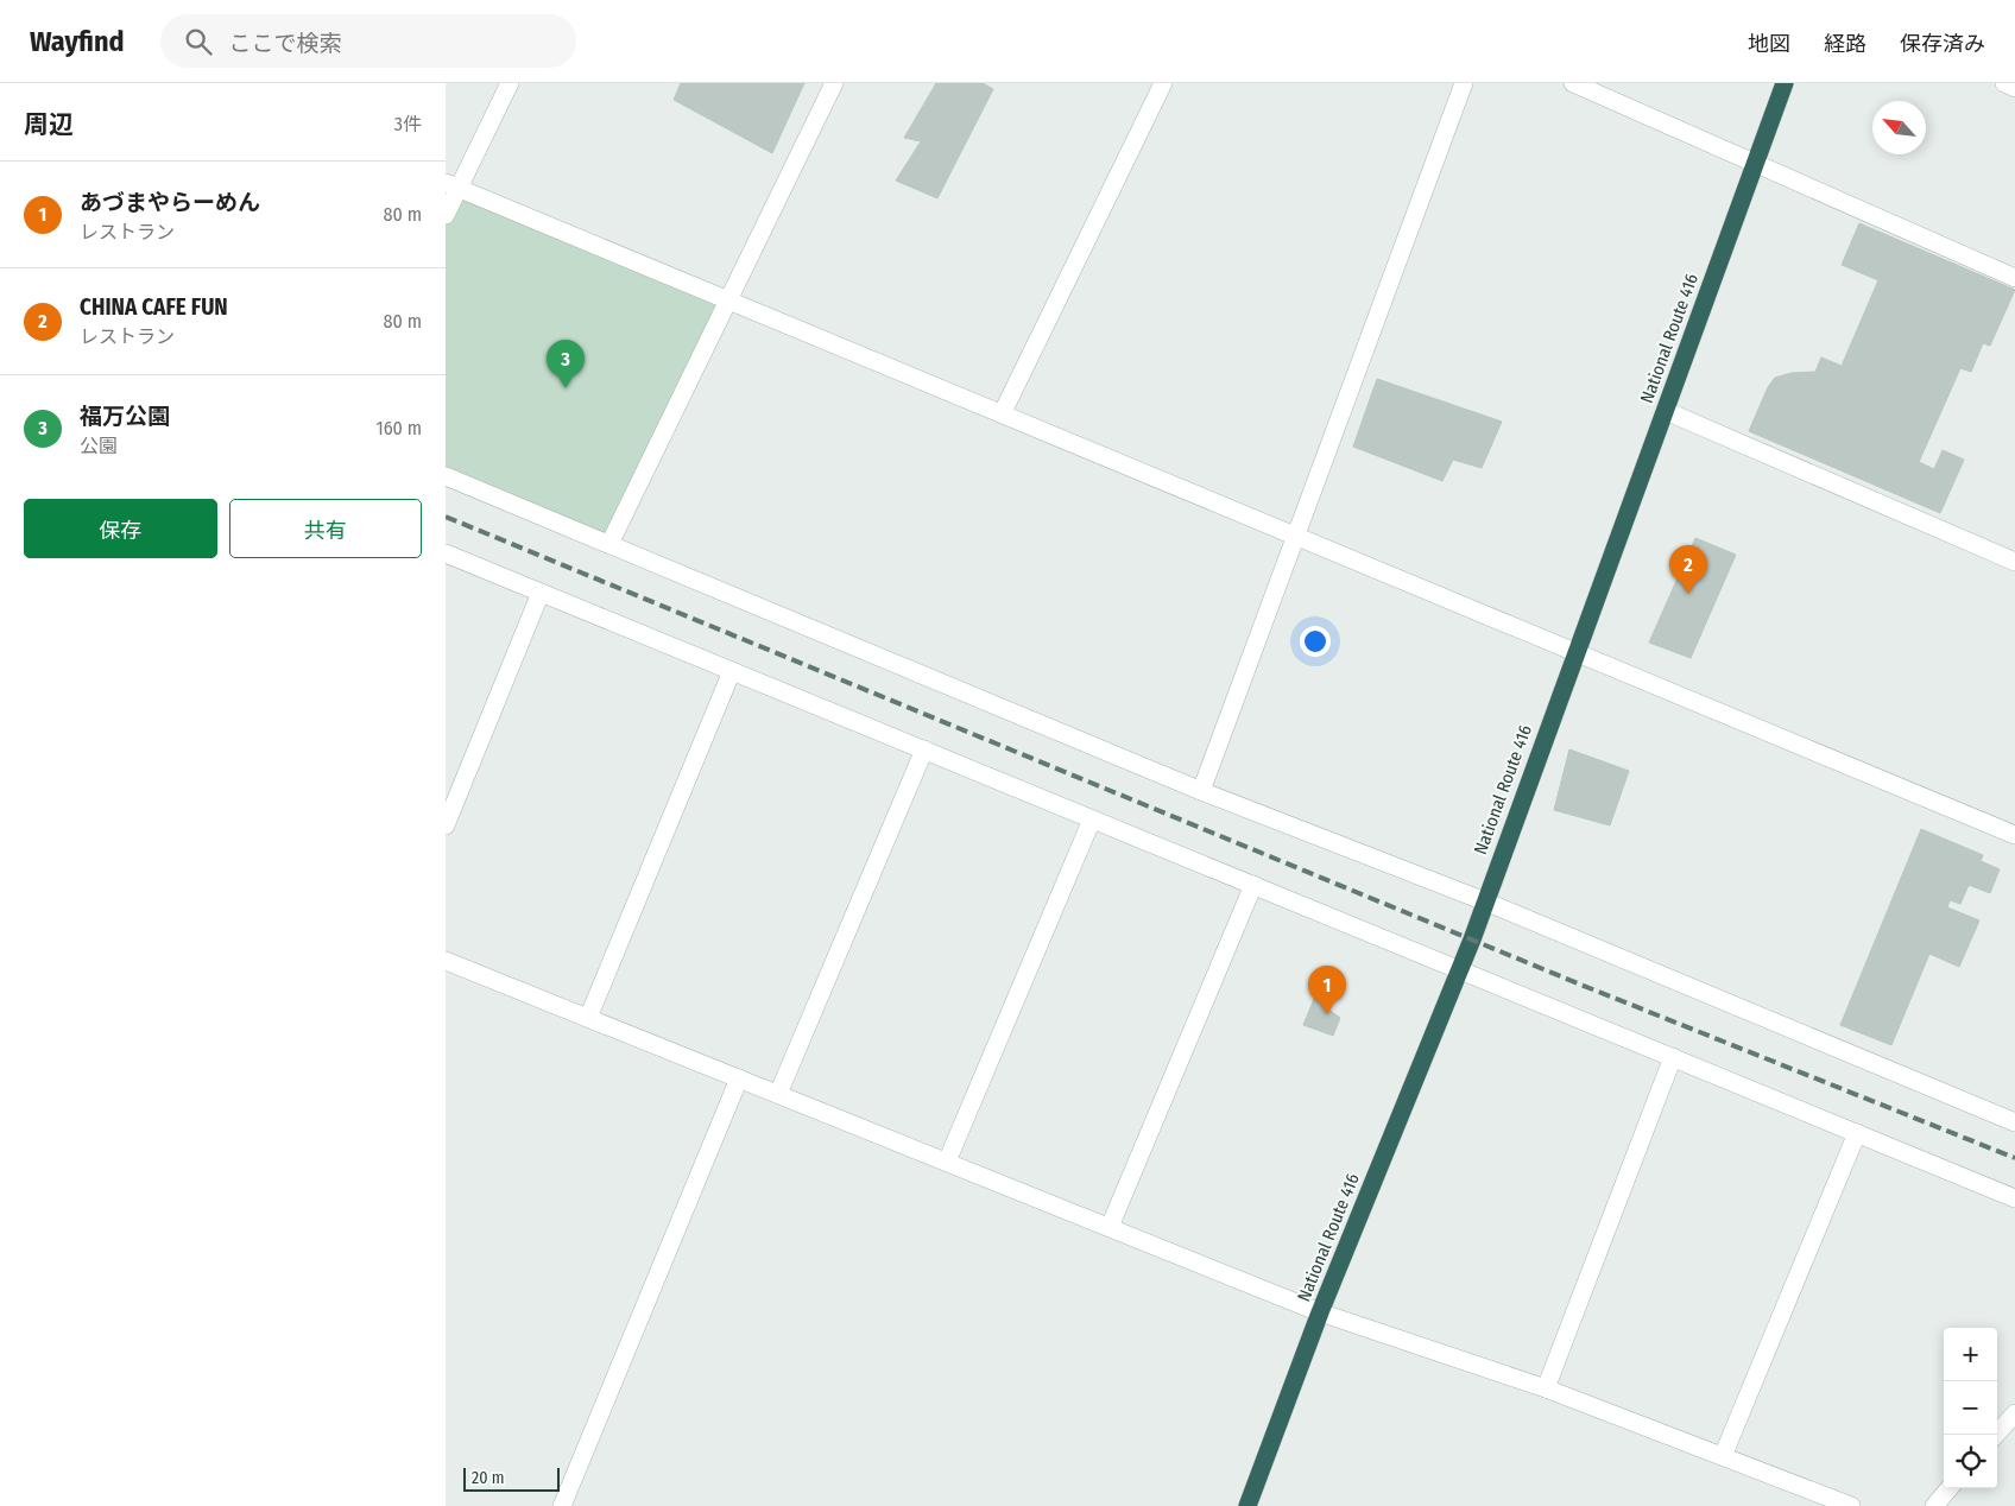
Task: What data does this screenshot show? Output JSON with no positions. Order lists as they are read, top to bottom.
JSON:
{
  "streets": {
    "highway": ["National Route 416"]
  },
  "scale_bar": "20 m",
  "north": "top left",
  "page": {
    "header": "Wayfind",
    "search": "ここで検索",
    "nav": ["地図", "経路", "保存済み"],
    "heading": ["周辺", "3件"],
    "list": [
      {
        "mark": "1",
        "name": "あづまやらーめん",
        "note": "レストラン",
        "value": "80 m"
      },
      {
        "mark": "2",
        "name": "CHINA CAFE FUN",
        "note": "レストラン",
        "value": "80 m"
      },
      {
        "mark": "3",
        "name": "福万公園",
        "note": "公園",
        "value": "160 m"
      }
    ],
    "pins": ["3", "2", "1"],
    "buttons": ["保存", "共有"],
    "map_buttons": ["+", "−"],
    "scale": "20 m"
  }
}
